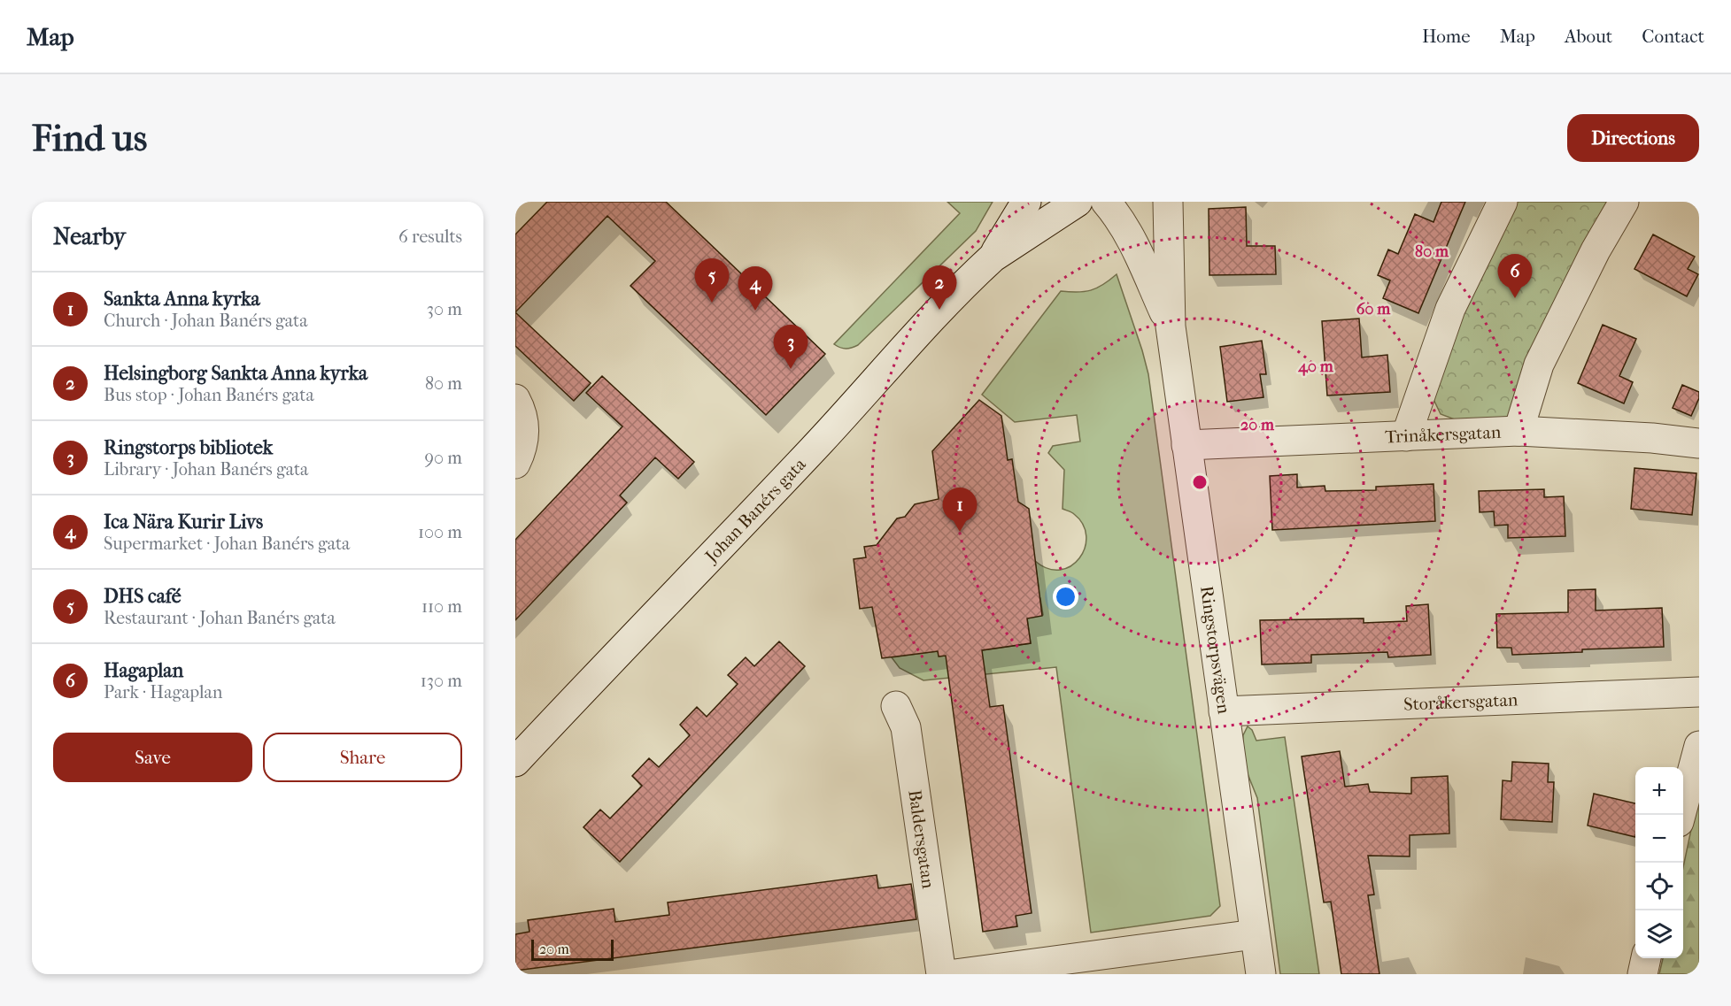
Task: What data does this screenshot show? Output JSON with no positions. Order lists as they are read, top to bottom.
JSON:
{
  "streets": {
    "street": [
      "Trinåkersgatan",
      "Johan Banérs gata",
      "Ringstorpsvägen",
      "Storåkersgatan",
      "Baldersgatan"
    ]
  },
  "crossings": [
    ["Trinåkersgatan", "Ringstorpsvägen"],
    ["Ringstorpsvägen", "Storåkersgatan"]
  ],
  "scale_bar": "20 m",
  "page": {
    "header": "Map",
    "nav": [
      "Home",
      "Map",
      "About",
      "Contact"
    ],
    "buttons": [
      "Directions",
      ["Save", "Share"]
    ],
    "title": "Find us",
    "heading": ["Nearby", "6 results"],
    "pins": [
      "6",
      "5",
      "2",
      "4",
      "3",
      "1"
    ],
    "list": [
      {
        "mark": "1",
        "name": "Sankta Anna kyrka",
        "note": "Church · Johan Banérs gata",
        "value": "30 m"
      },
      {
        "mark": "2",
        "name": "Helsingborg Sankta Anna kyrka",
        "note": "Bus stop · Johan Banérs gata",
        "value": "80 m"
      },
      {
        "mark": "3",
        "name": "Ringstorps bibliotek",
        "note": "Library · Johan Banérs gata",
        "value": "90 m"
      },
      {
        "mark": "4",
        "name": "Ica Nära Kurir Livs",
        "note": "Supermarket · Johan Banérs gata",
        "value": "100 m"
      },
      {
        "mark": "5",
        "name": "DHS café",
        "note": "Restaurant · Johan Banérs gata",
        "value": "110 m"
      },
      {
        "mark": "6",
        "name": "Hagaplan",
        "note": "Park · Hagaplan",
        "value": "130 m"
      }
    ],
    "map_buttons": ["+", "−"],
    "scale": "20 m"
  },
  "rings": [
    "80 m",
    "60 m",
    "40 m",
    "20 m"
  ]
}
